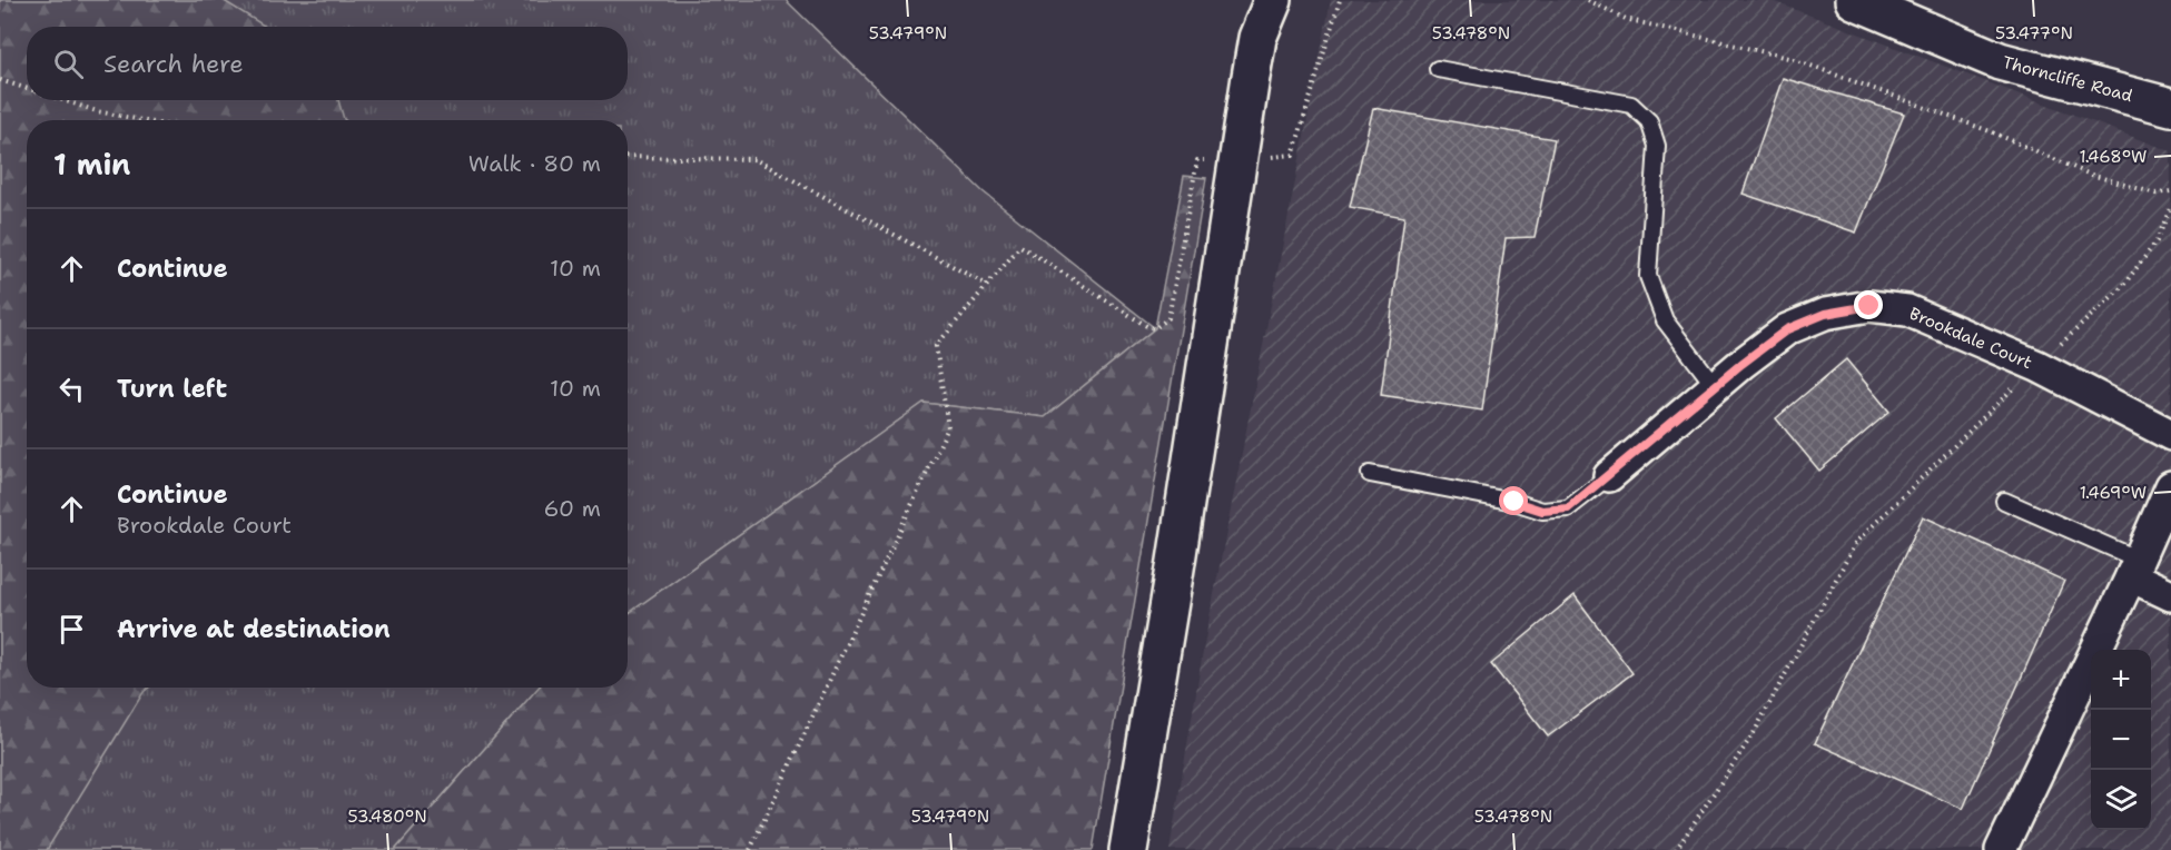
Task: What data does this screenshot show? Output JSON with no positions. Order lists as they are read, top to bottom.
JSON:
{
  "streets": {
    "main road": ["Thorncliffe Road"],
    "street": ["Brookdale Court"]
  },
  "page": {
    "search": "Search here",
    "heading": ["1 min", "Walk · 80 m"],
    "list": [
      ["Continue", "10 m"],
      ["Turn left", "10 m"],
      ["Continue", "Brookdale Court", "60 m"],
      "Arrive at destination"
    ],
    "map_buttons": ["+", "−"]
  },
  "coordinates": [
    "53.479°N",
    "53.478°N",
    "53.477°N",
    "1.468°W",
    "1.469°W",
    "53.480°N"
  ]
}
